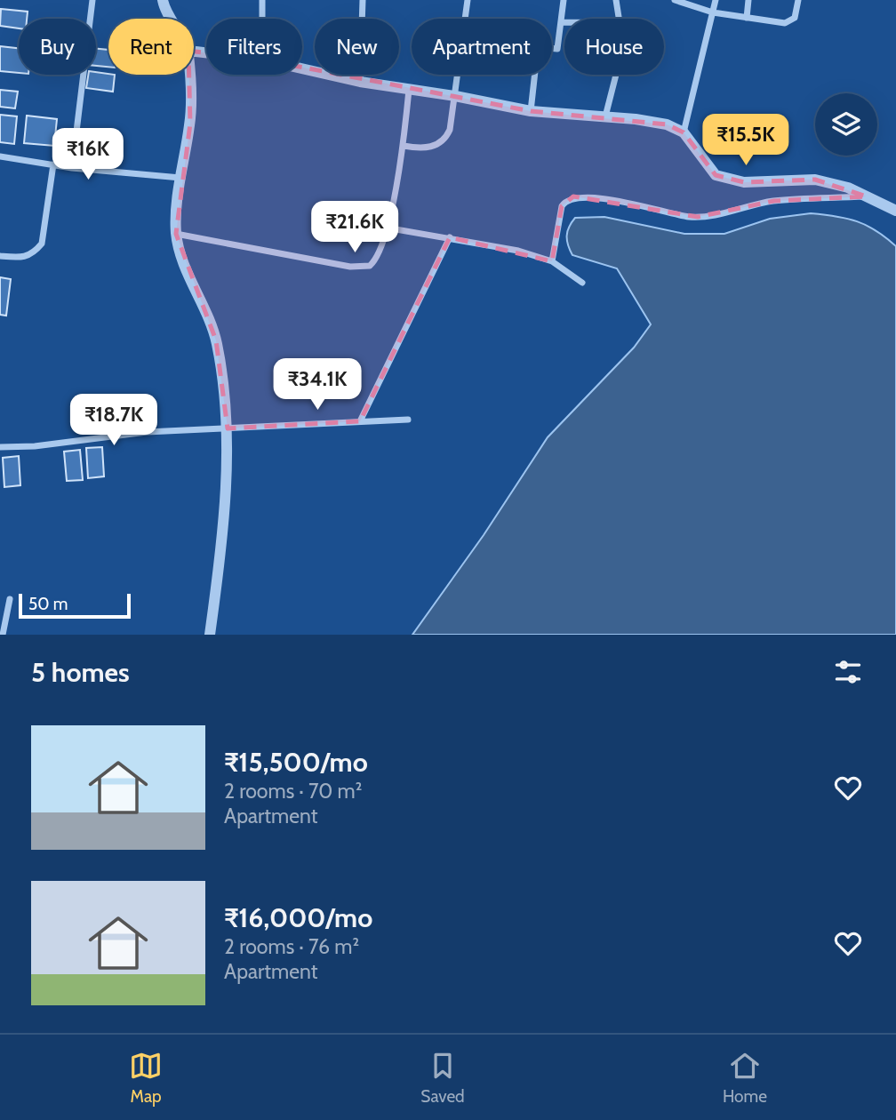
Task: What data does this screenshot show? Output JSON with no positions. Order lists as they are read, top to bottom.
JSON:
{
  "scale_bar": "50 m",
  "page": {
    "chip": [
      "Buy",
      "Rent",
      "Filters",
      "New",
      "Apartment",
      "House"
    ],
    "price": [
      "₹15.5K",
      "₹16K",
      "₹21.6K",
      "₹34.1K",
      "₹18.7K"
    ],
    "scale": "50 m",
    "heading": "5 homes",
    "list": [
      {
        "name": "₹15,500/mo",
        "note": "2 rooms · 70 m² · Apartment"
      },
      {
        "name": "₹16,000/mo",
        "note": "2 rooms · 76 m² · Apartment"
      }
    ],
    "tabs": ["Map", "Saved", "Home"]
  }
}
